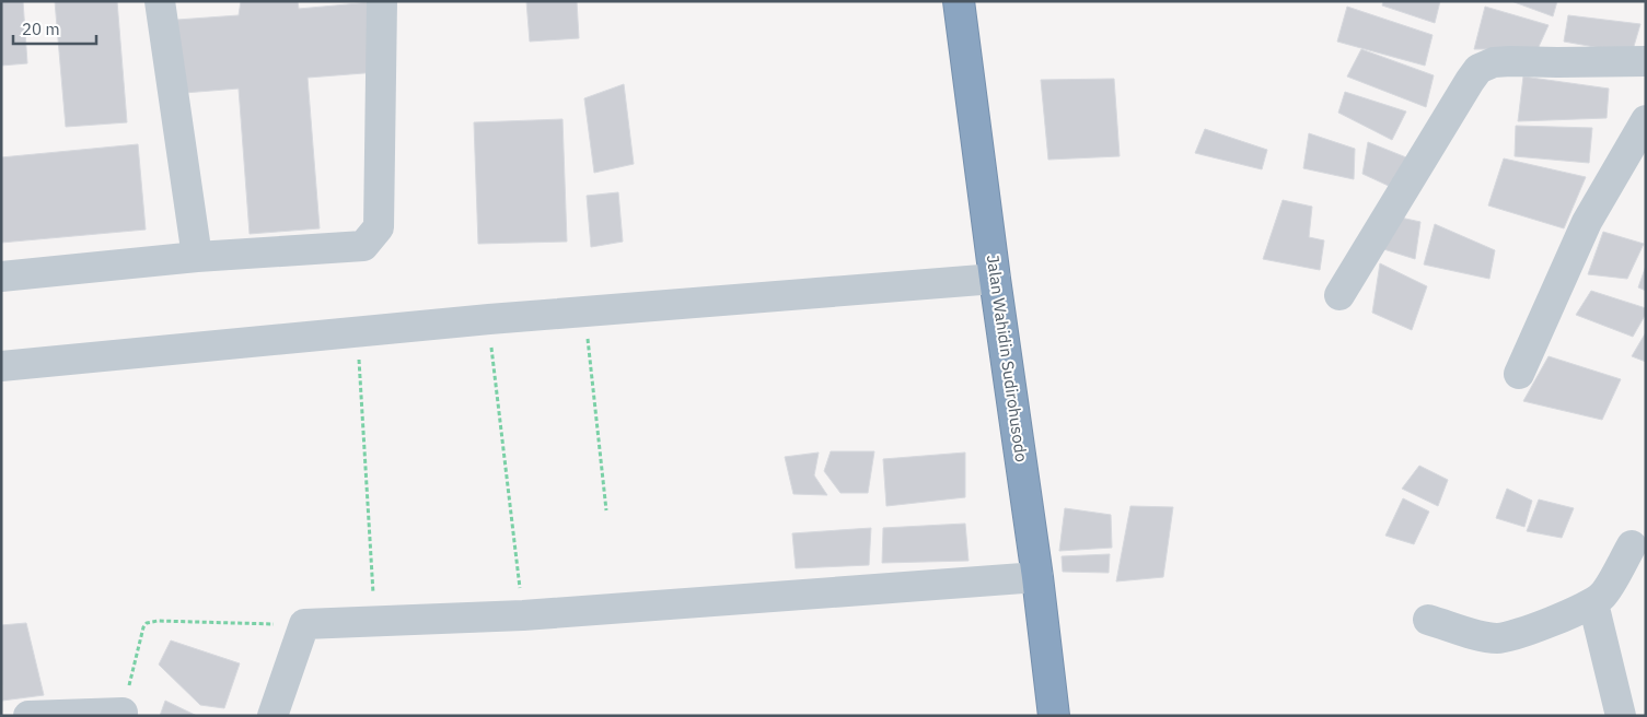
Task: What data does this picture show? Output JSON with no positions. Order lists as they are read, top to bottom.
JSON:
{
  "streets": {
    "highway": ["Jalan Wahidin Sudirohusodo"]
  },
  "scale_bar": "20 m"
}
